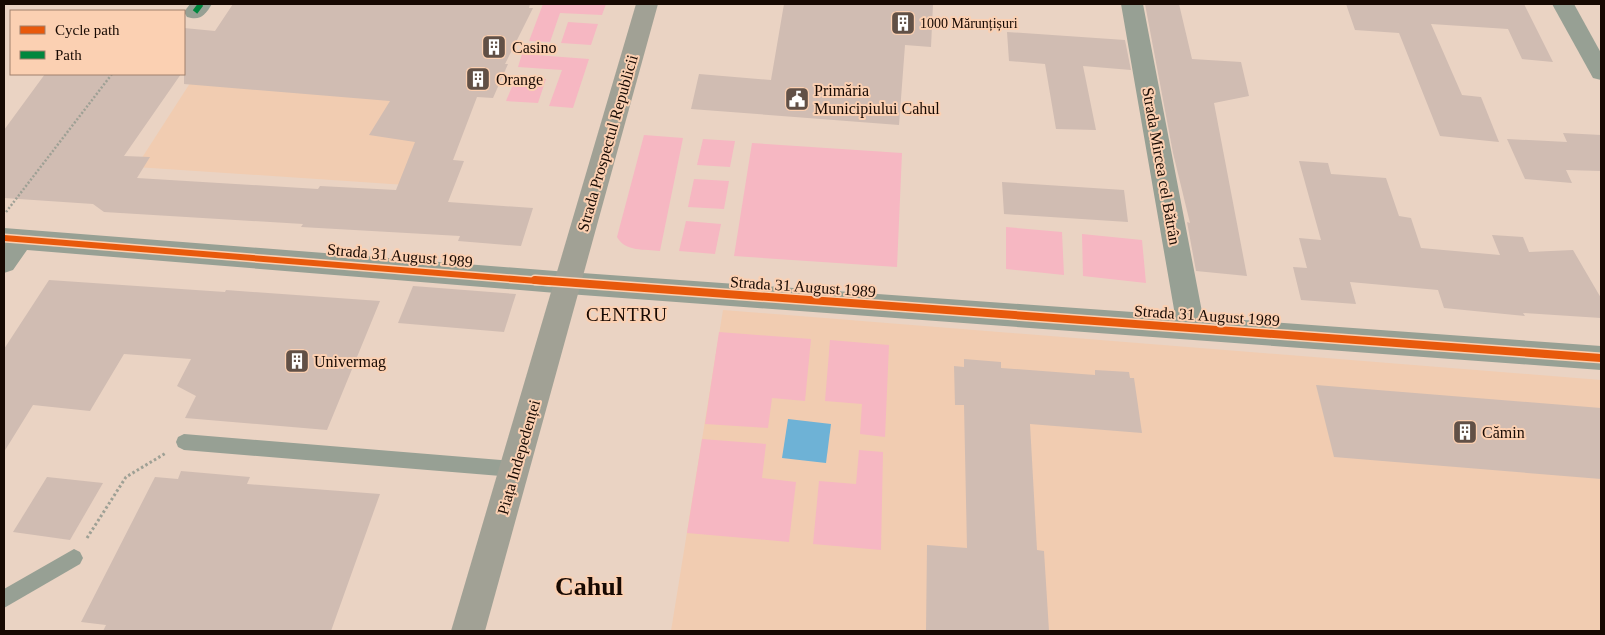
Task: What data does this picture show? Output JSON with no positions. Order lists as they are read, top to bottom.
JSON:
{
  "streets": {
    "main road": ["Strada Prospectul Republicii", "Piața Indepedenței"],
    "street": ["Strada Mircea cel Bătrân", "Strada 31 August 1989"]
  },
  "crossings": [
    ["Strada Prospectul Republicii", "Strada 31 August 1989"],
    ["Strada Prospectul Republicii", "Piața Indepedenței"],
    ["Strada Mircea cel Bătrân", "Strada 31 August 1989"],
    ["Strada 31 August 1989", "Piața Indepedenței"]
  ],
  "districts": ["CENTRU", "Cahul"],
  "places": {
    "building": [
      "1000 Mărunțișuri",
      "Casino",
      "Orange",
      "Univermag",
      "Cămin"
    ],
    "public building": ["Primăria Municipiului Cahul"]
  },
  "legend": ["Cycle path", "Path"]
}
